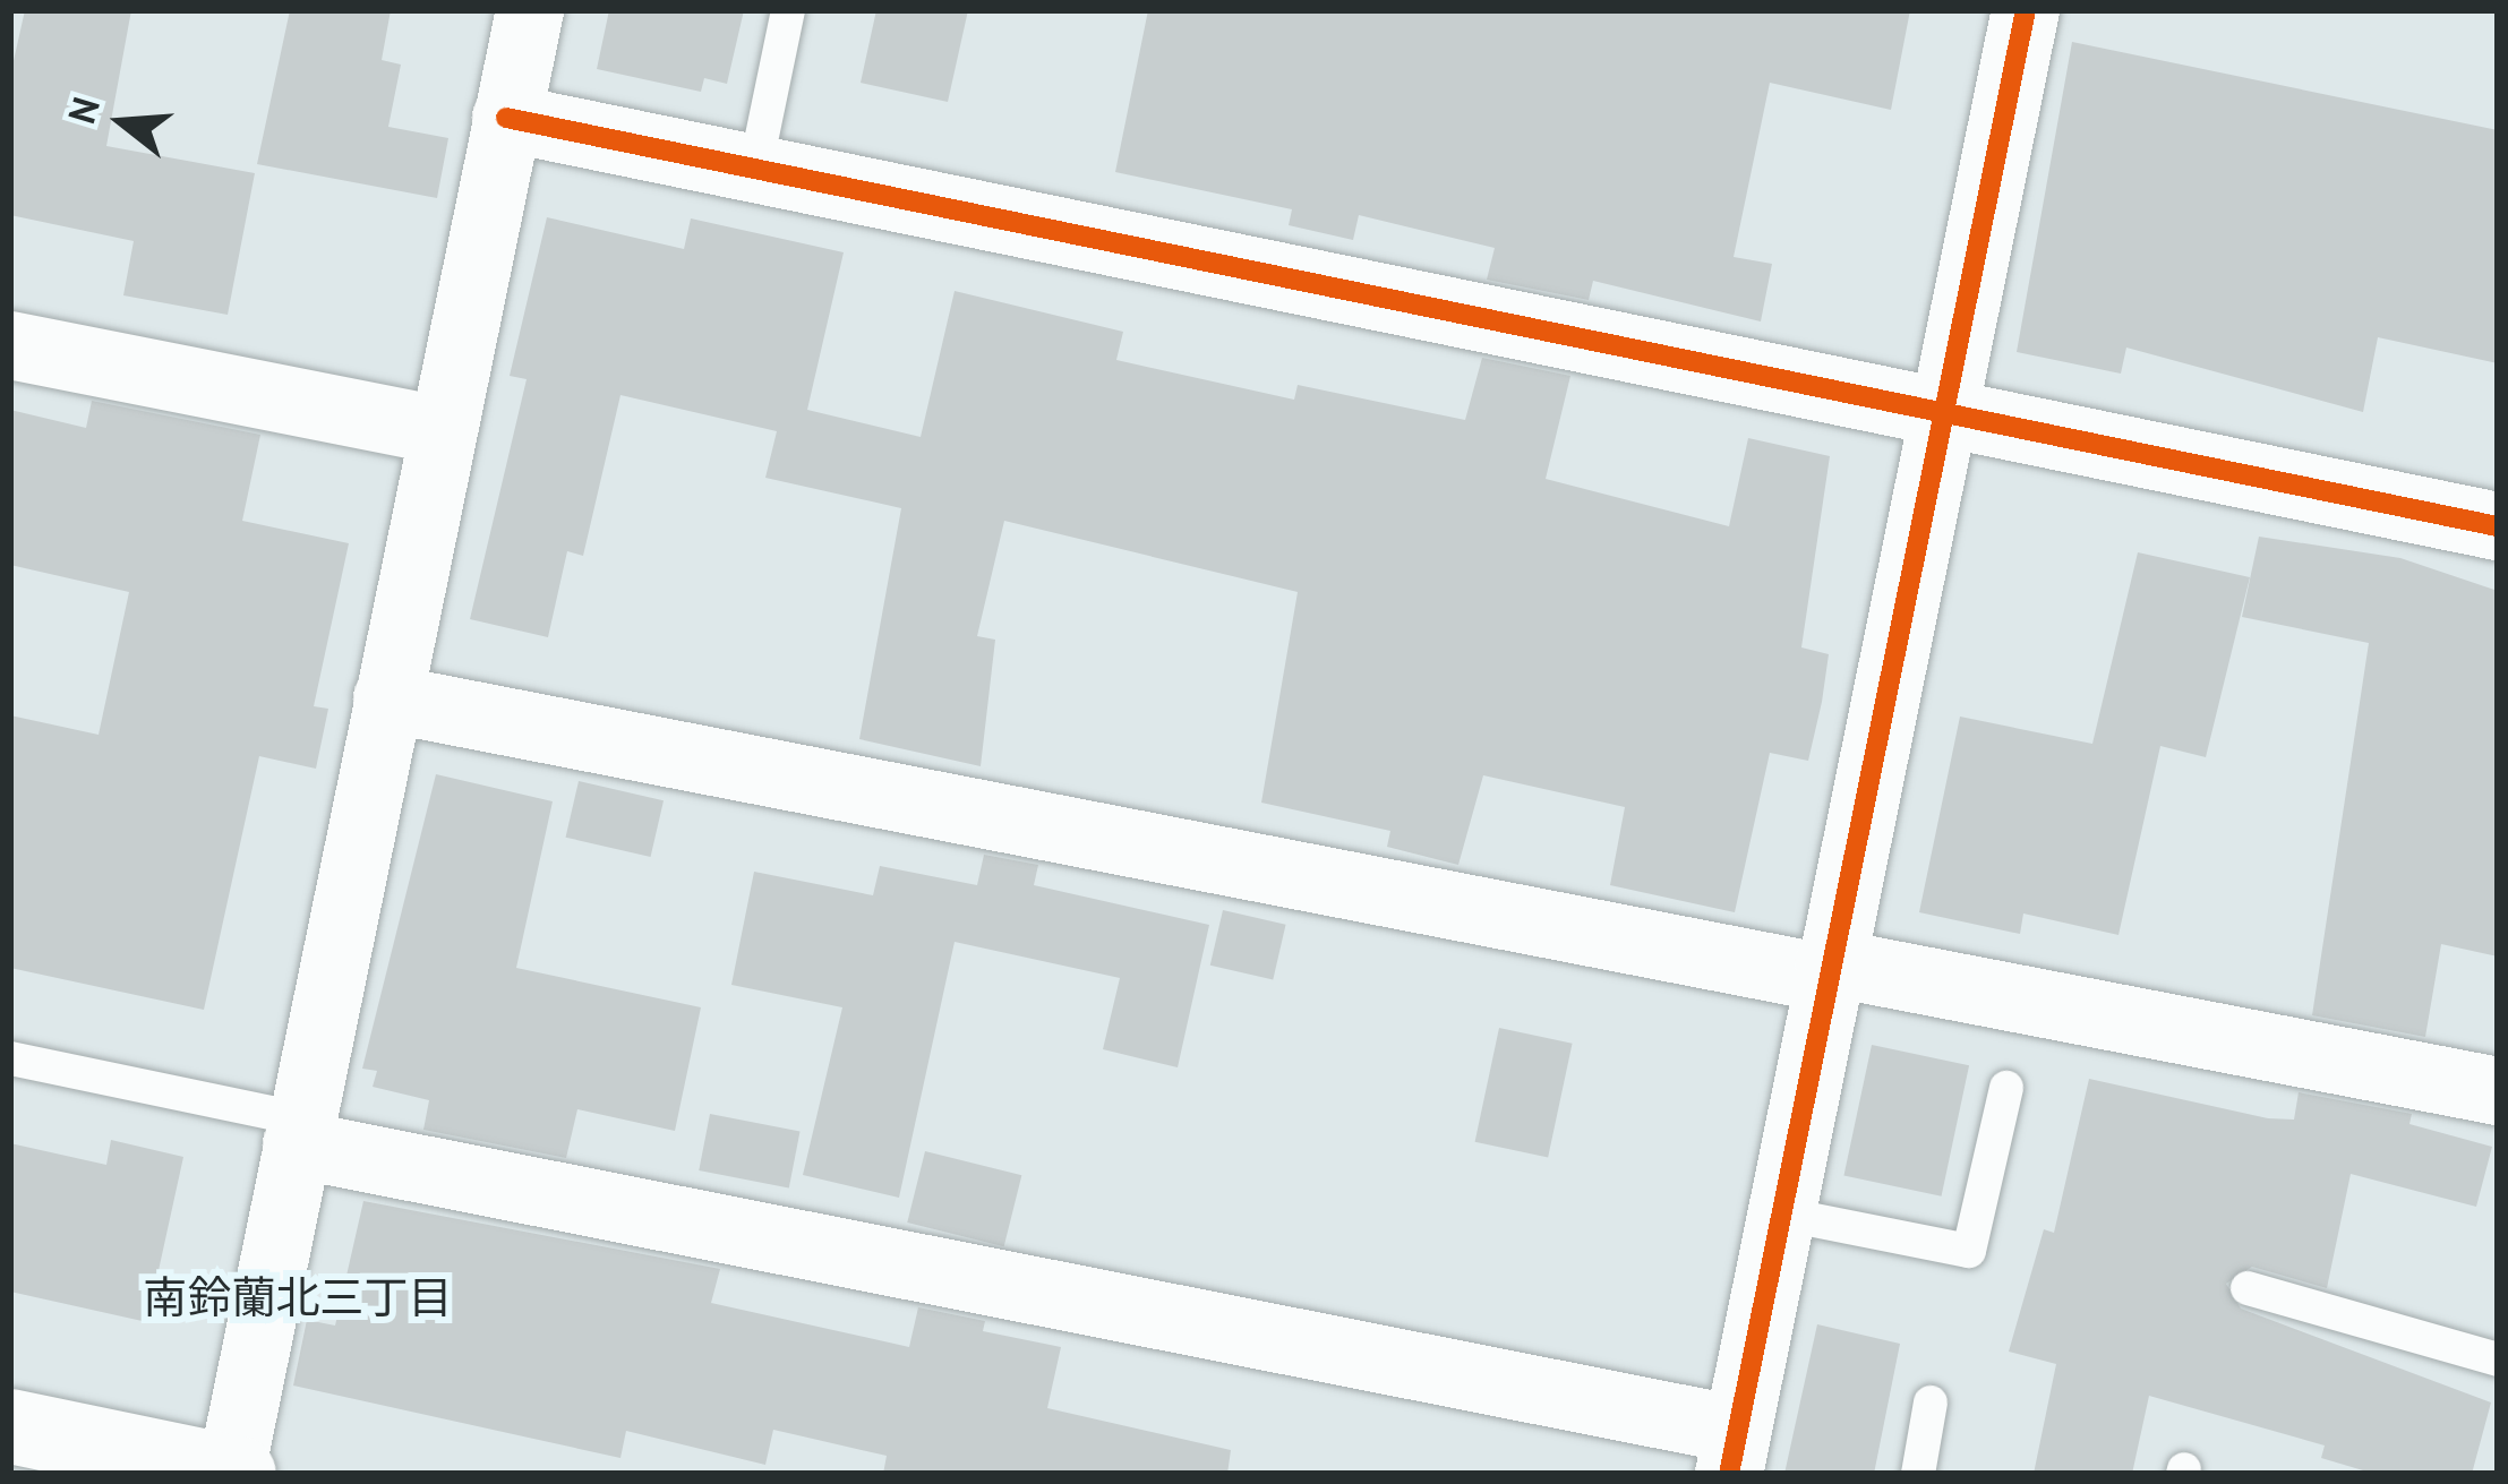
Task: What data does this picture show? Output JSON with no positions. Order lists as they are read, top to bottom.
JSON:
{
  "districts": ["南鈴蘭北三丁目"],
  "north": "left"
}
